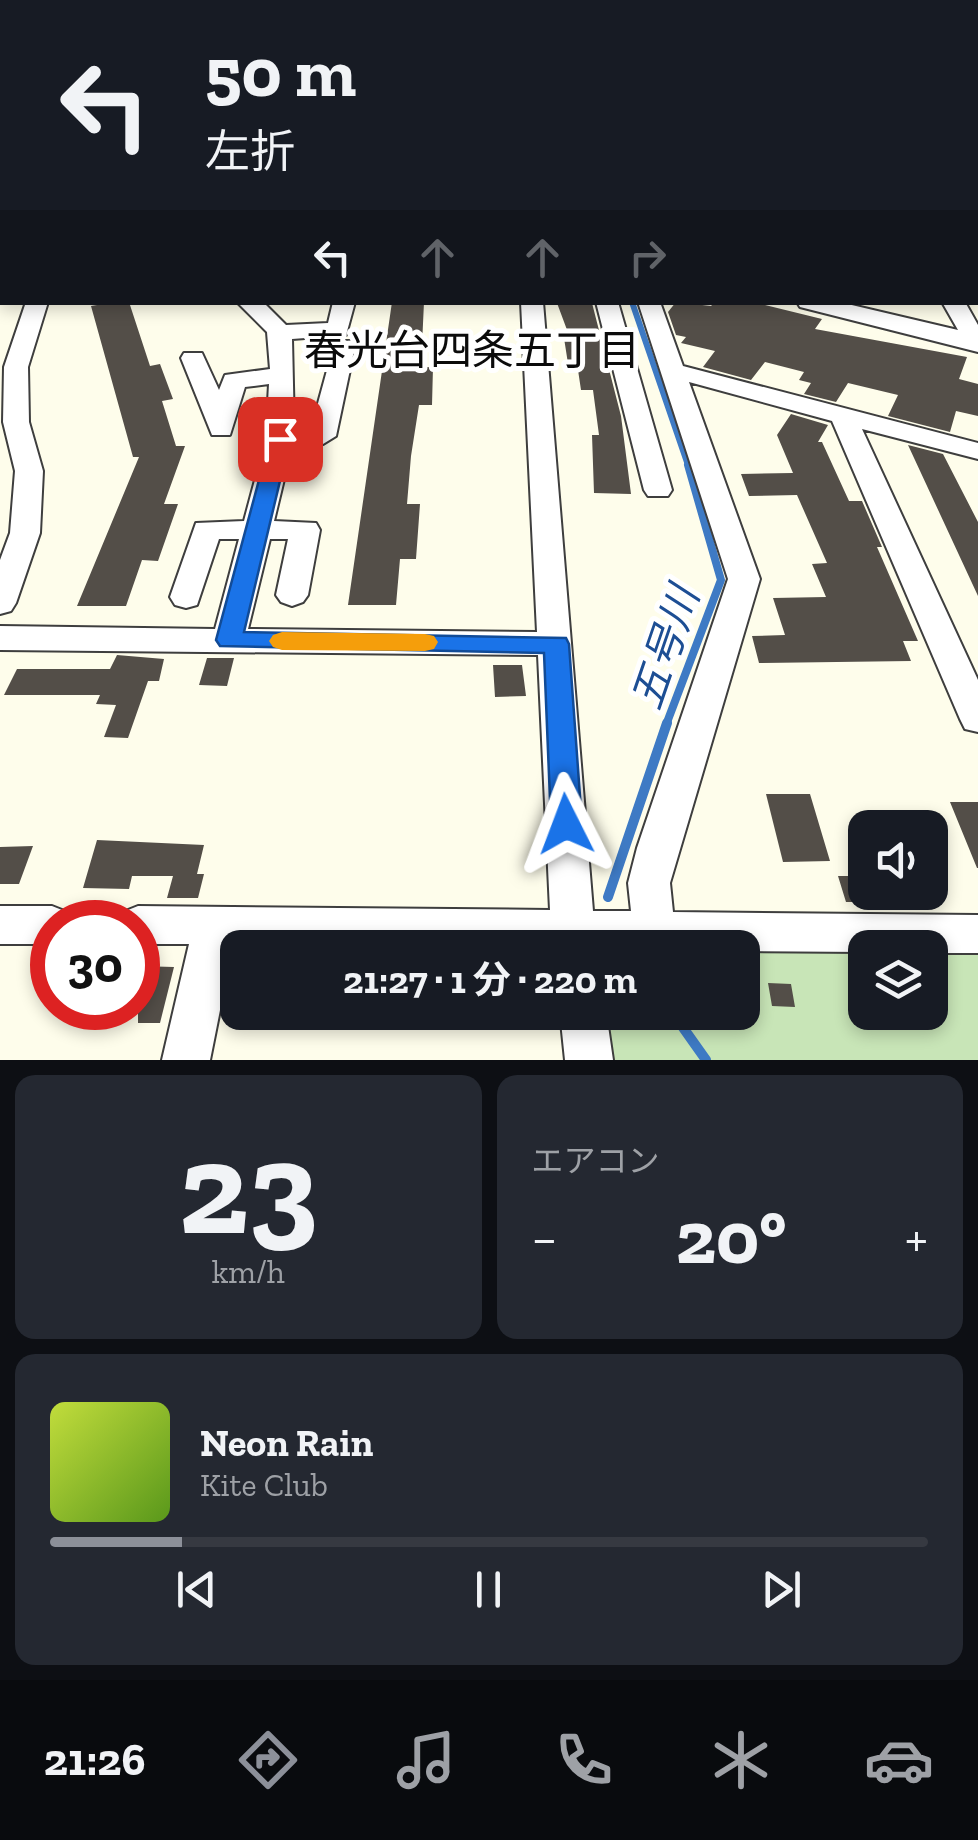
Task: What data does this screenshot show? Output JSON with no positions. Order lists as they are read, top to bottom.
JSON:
{
  "districts": ["春光台四条五丁目"],
  "water": ["五号川"],
  "page": {
    "turn": ["50 m", "左折"],
    "limit": "30",
    "trip": "21:27 · 1 分 · 220 m",
    "tile": [
      ["23", "km/h"],
      "エアコン"
    ],
    "heat": ["−", "20°", "+"],
    "song": ["Neon Rain", "Kite Club"],
    "tabs": "21:26"
  }
}
